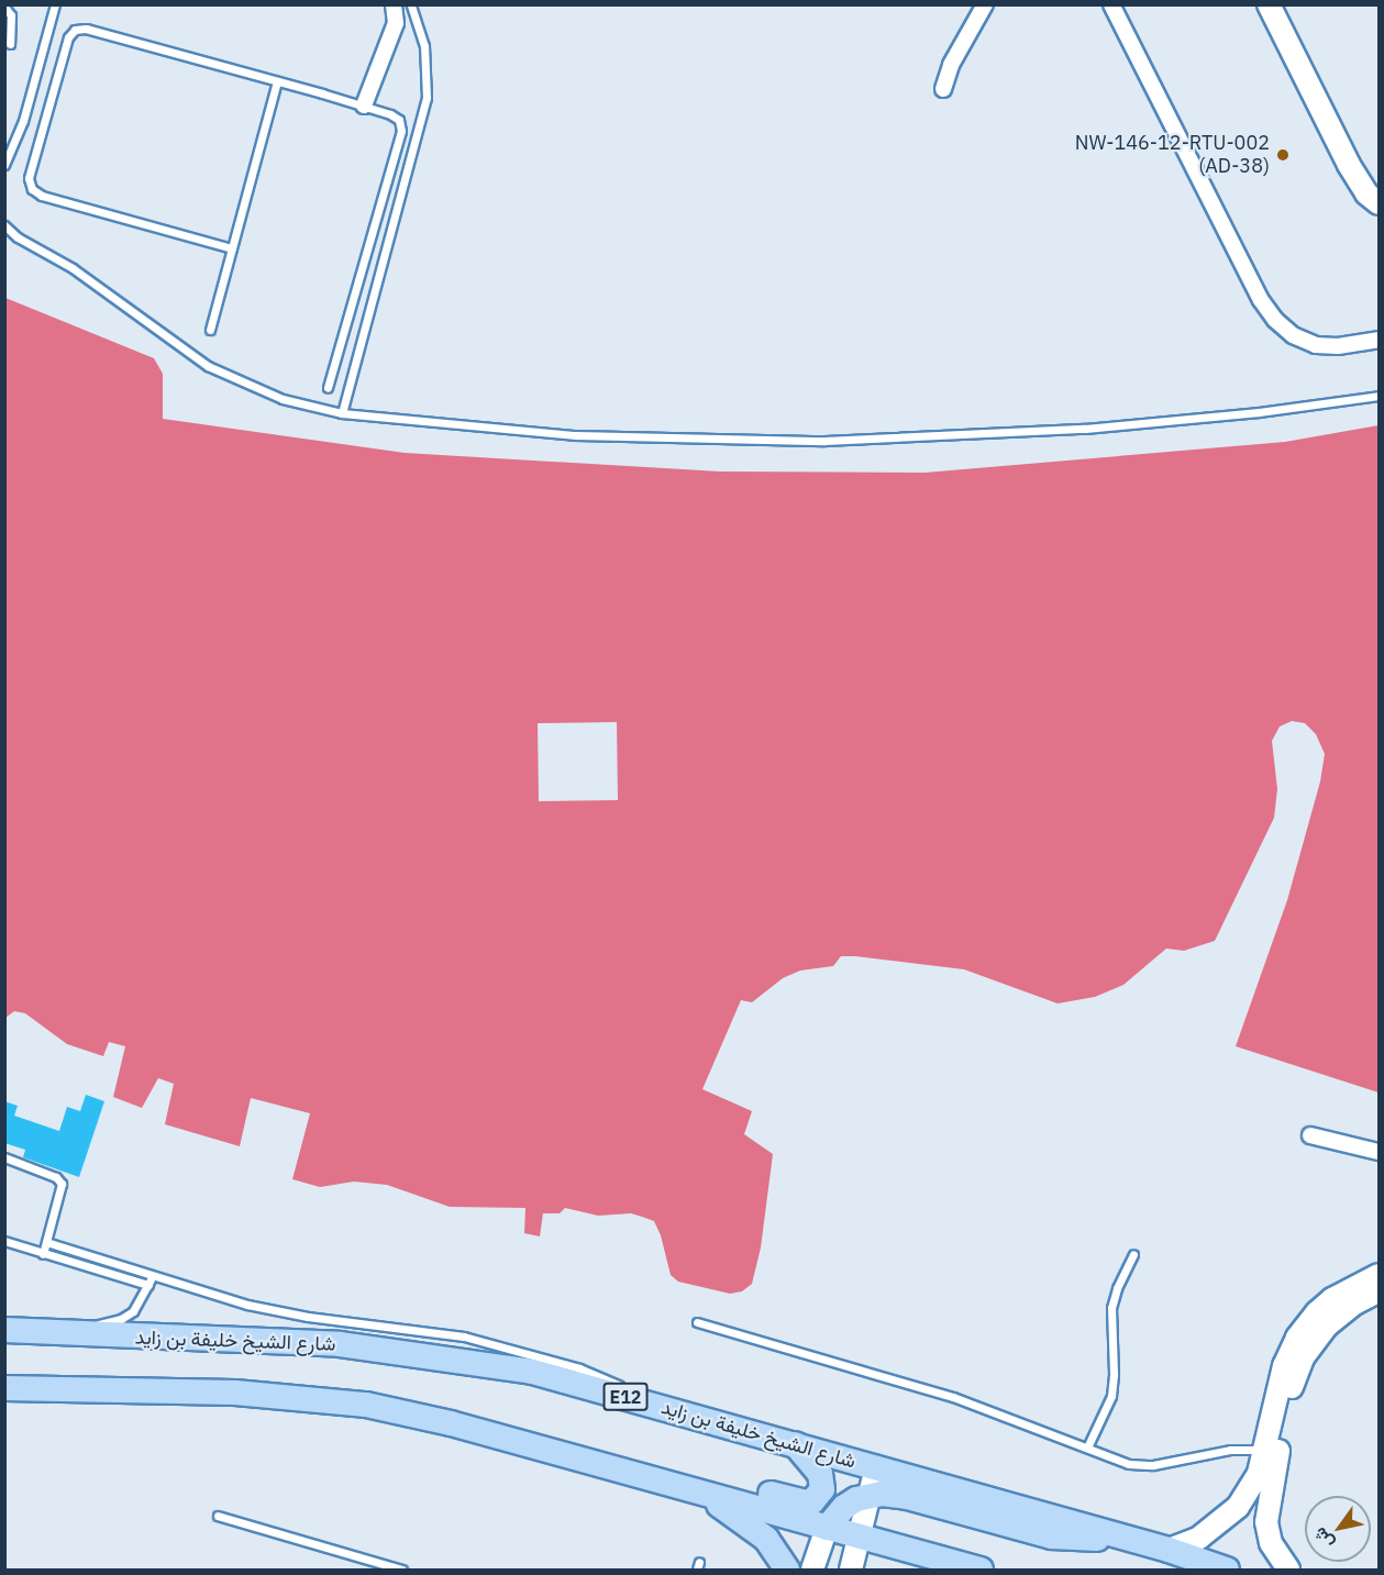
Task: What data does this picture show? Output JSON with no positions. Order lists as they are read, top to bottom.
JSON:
{
  "streets": {
    "main road": ["شارع الشيخ خليفة بن زايد", "E12"]
  },
  "places": ["NW-146-12-RTU-002 (AD-38)"],
  "north": "bottom left"
}
